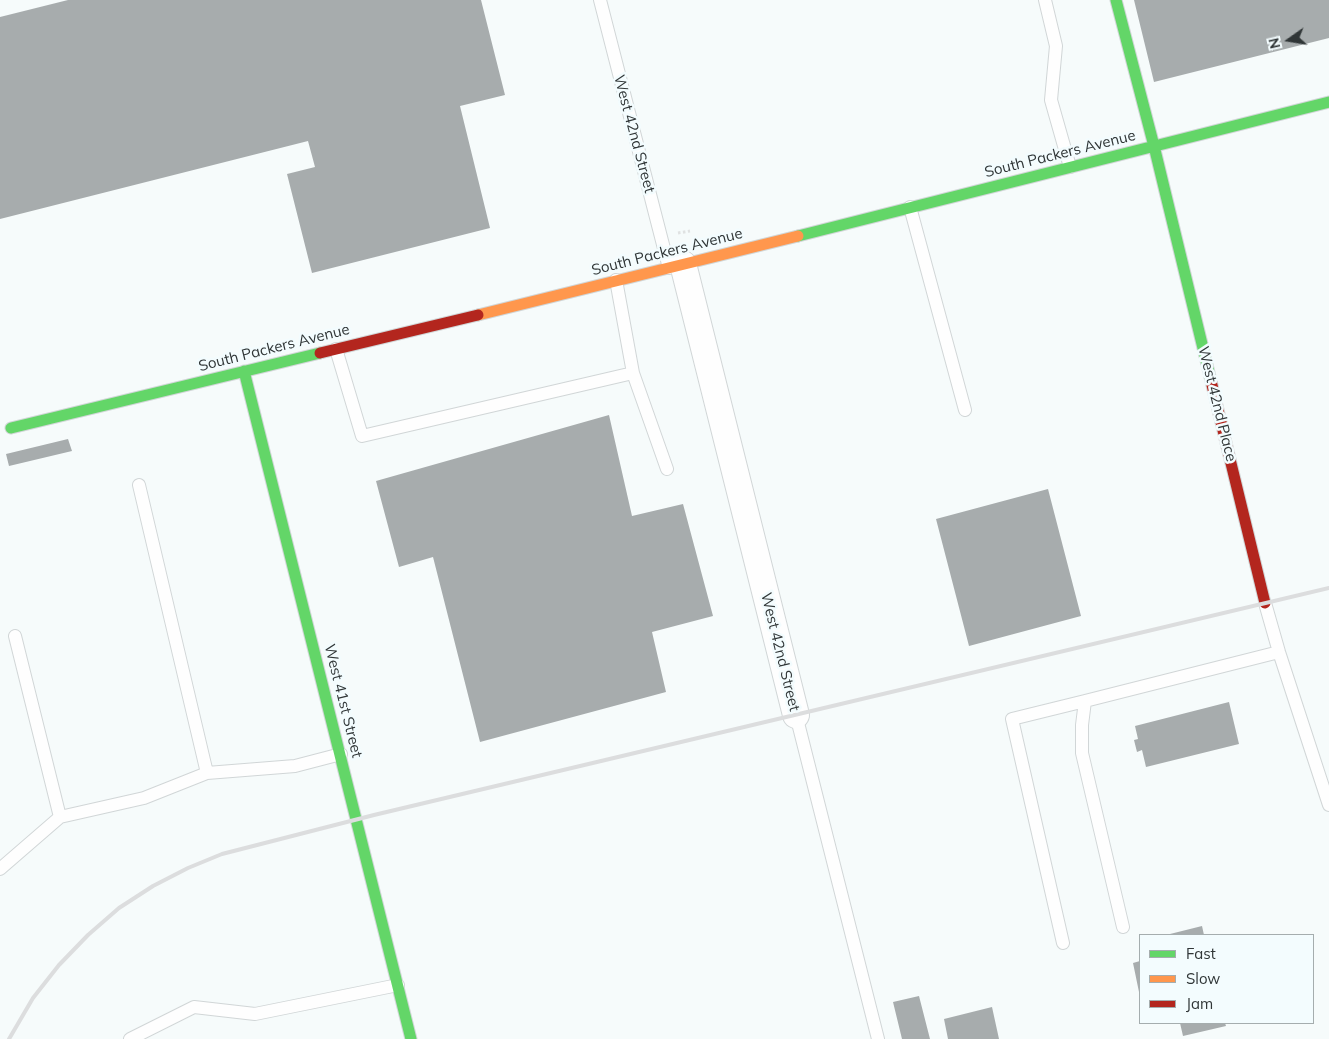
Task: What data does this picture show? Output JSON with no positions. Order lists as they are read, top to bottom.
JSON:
{
  "streets": {
    "street": [
      "West 42nd Street",
      "South Packers Avenue",
      "West 42nd Place",
      "West 41st Street"
    ]
  },
  "crossings": [
    ["West 42nd Street", "South Packers Avenue"],
    ["South Packers Avenue", "West 42nd Place"],
    ["South Packers Avenue", "West 41st Street"]
  ],
  "legend": ["Fast", "Slow", "Jam"],
  "north": "left"
}
